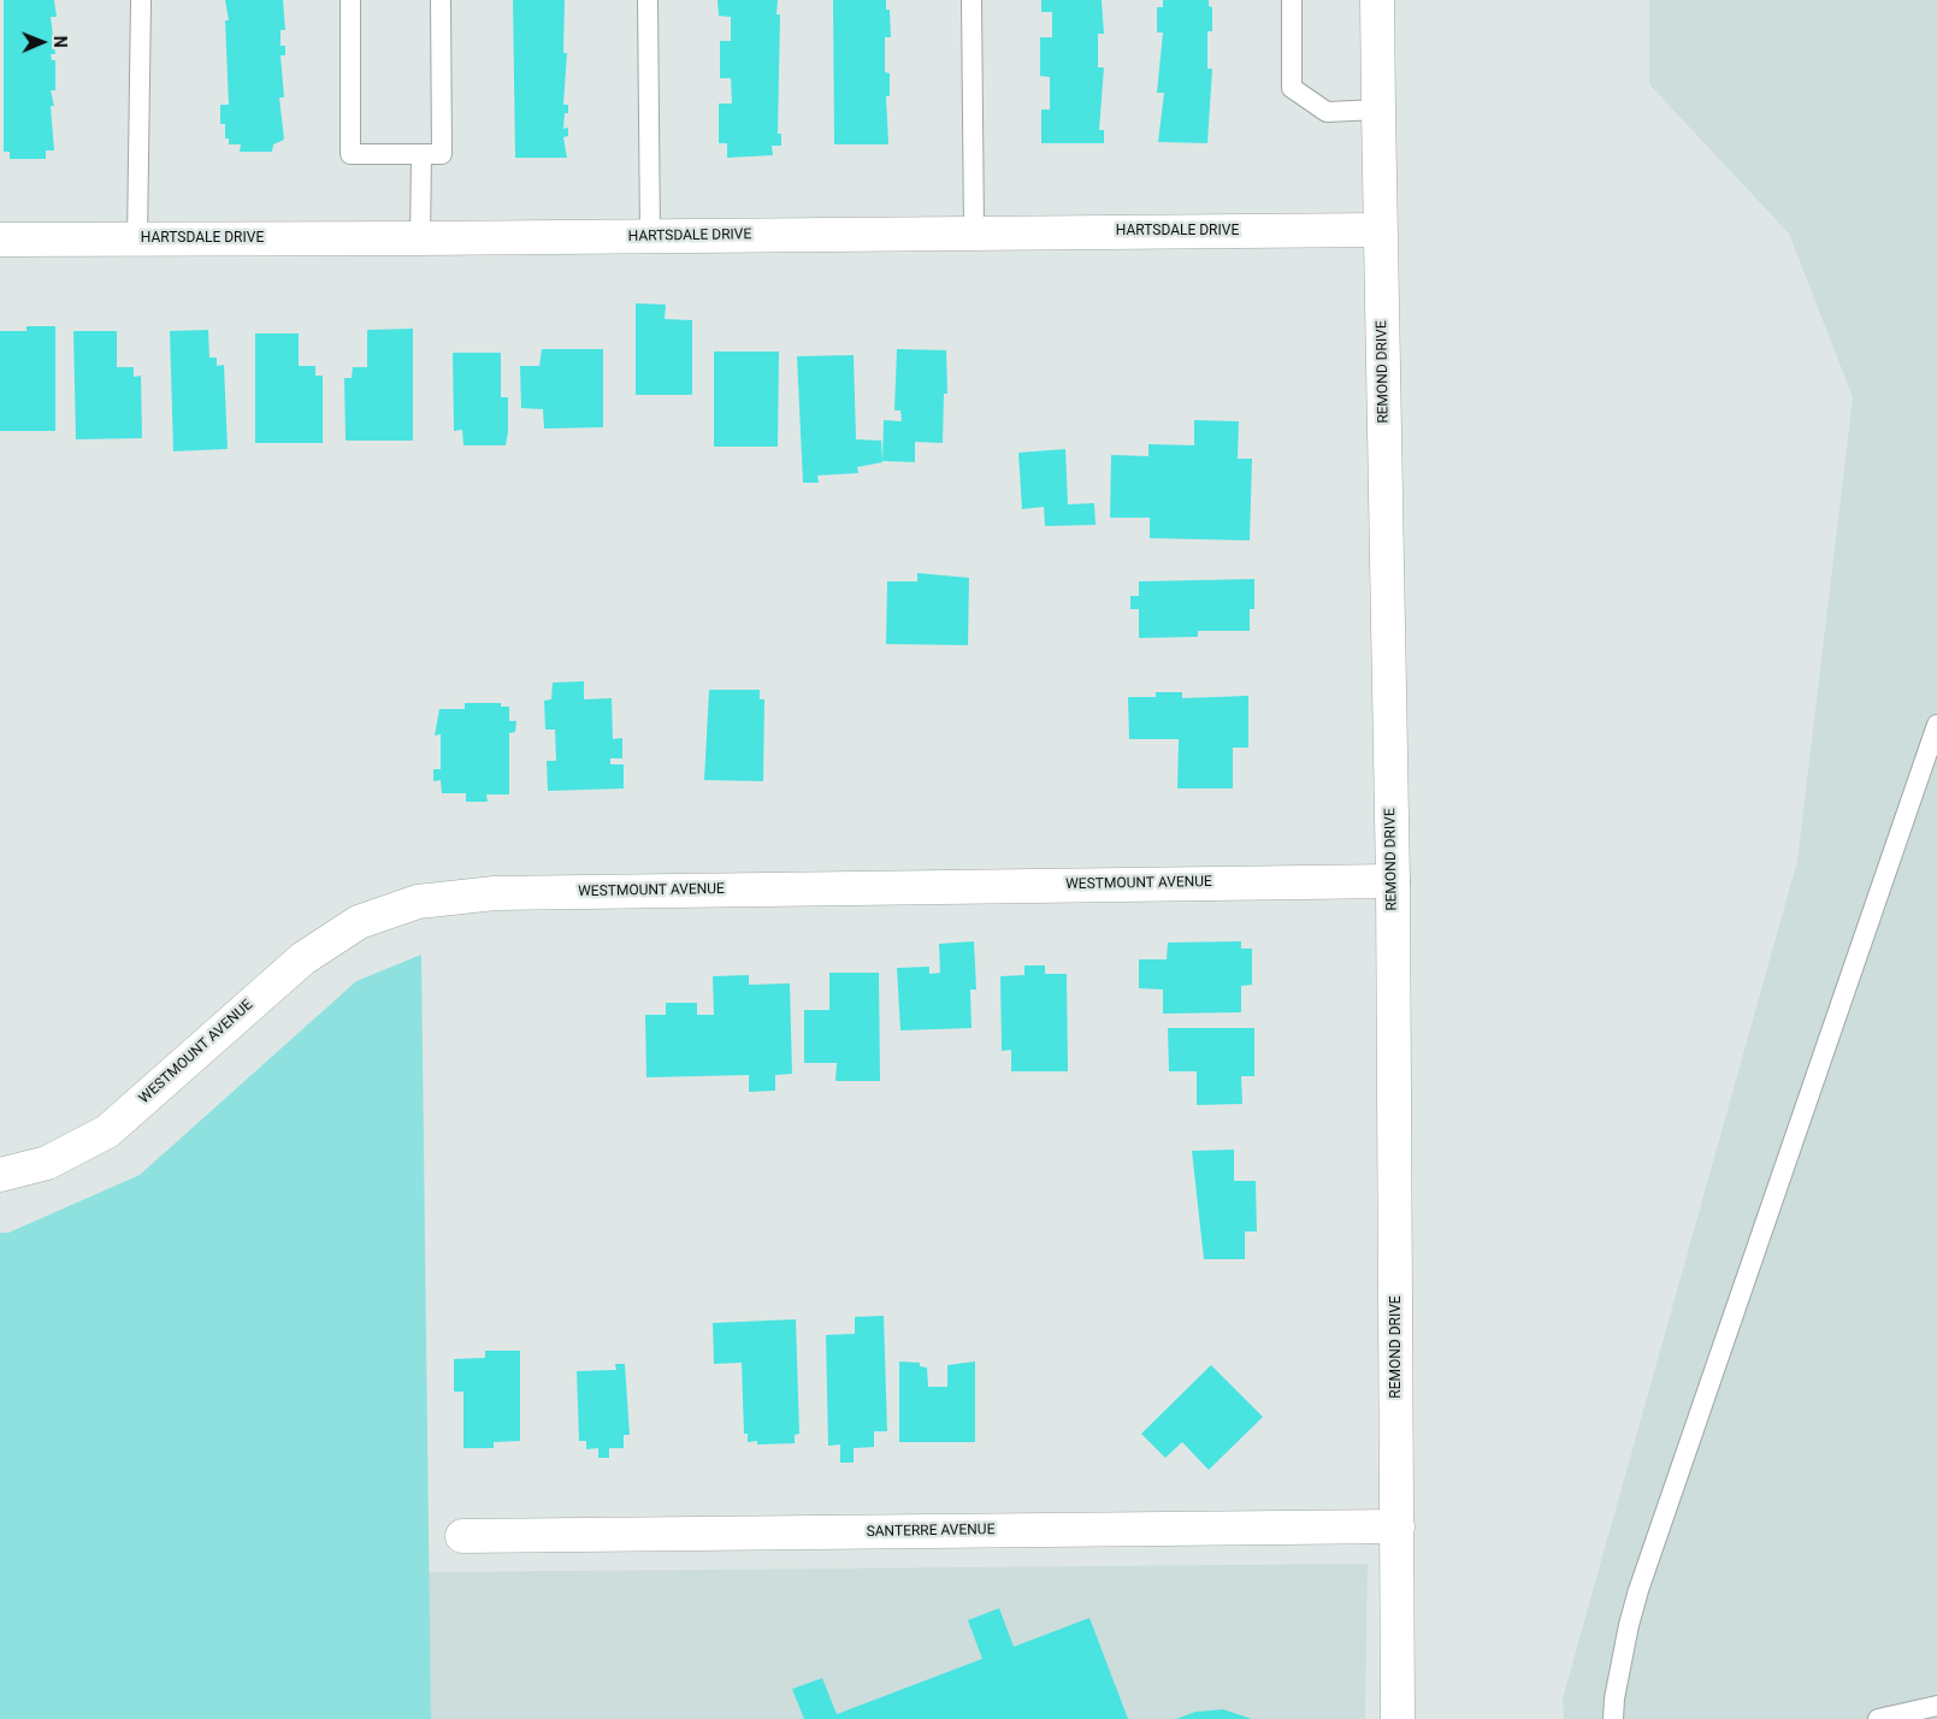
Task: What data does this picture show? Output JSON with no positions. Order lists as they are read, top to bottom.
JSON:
{
  "streets": {
    "street": [
      "HARTSDALE DRIVE",
      "REMOND DRIVE",
      "WESTMOUNT AVENUE",
      "SANTERRE AVENUE"
    ]
  },
  "crossings": [
    ["HARTSDALE DRIVE", "REMOND DRIVE"],
    ["REMOND DRIVE", "WESTMOUNT AVENUE"],
    ["REMOND DRIVE", "SANTERRE AVENUE"]
  ],
  "north": "right"
}
